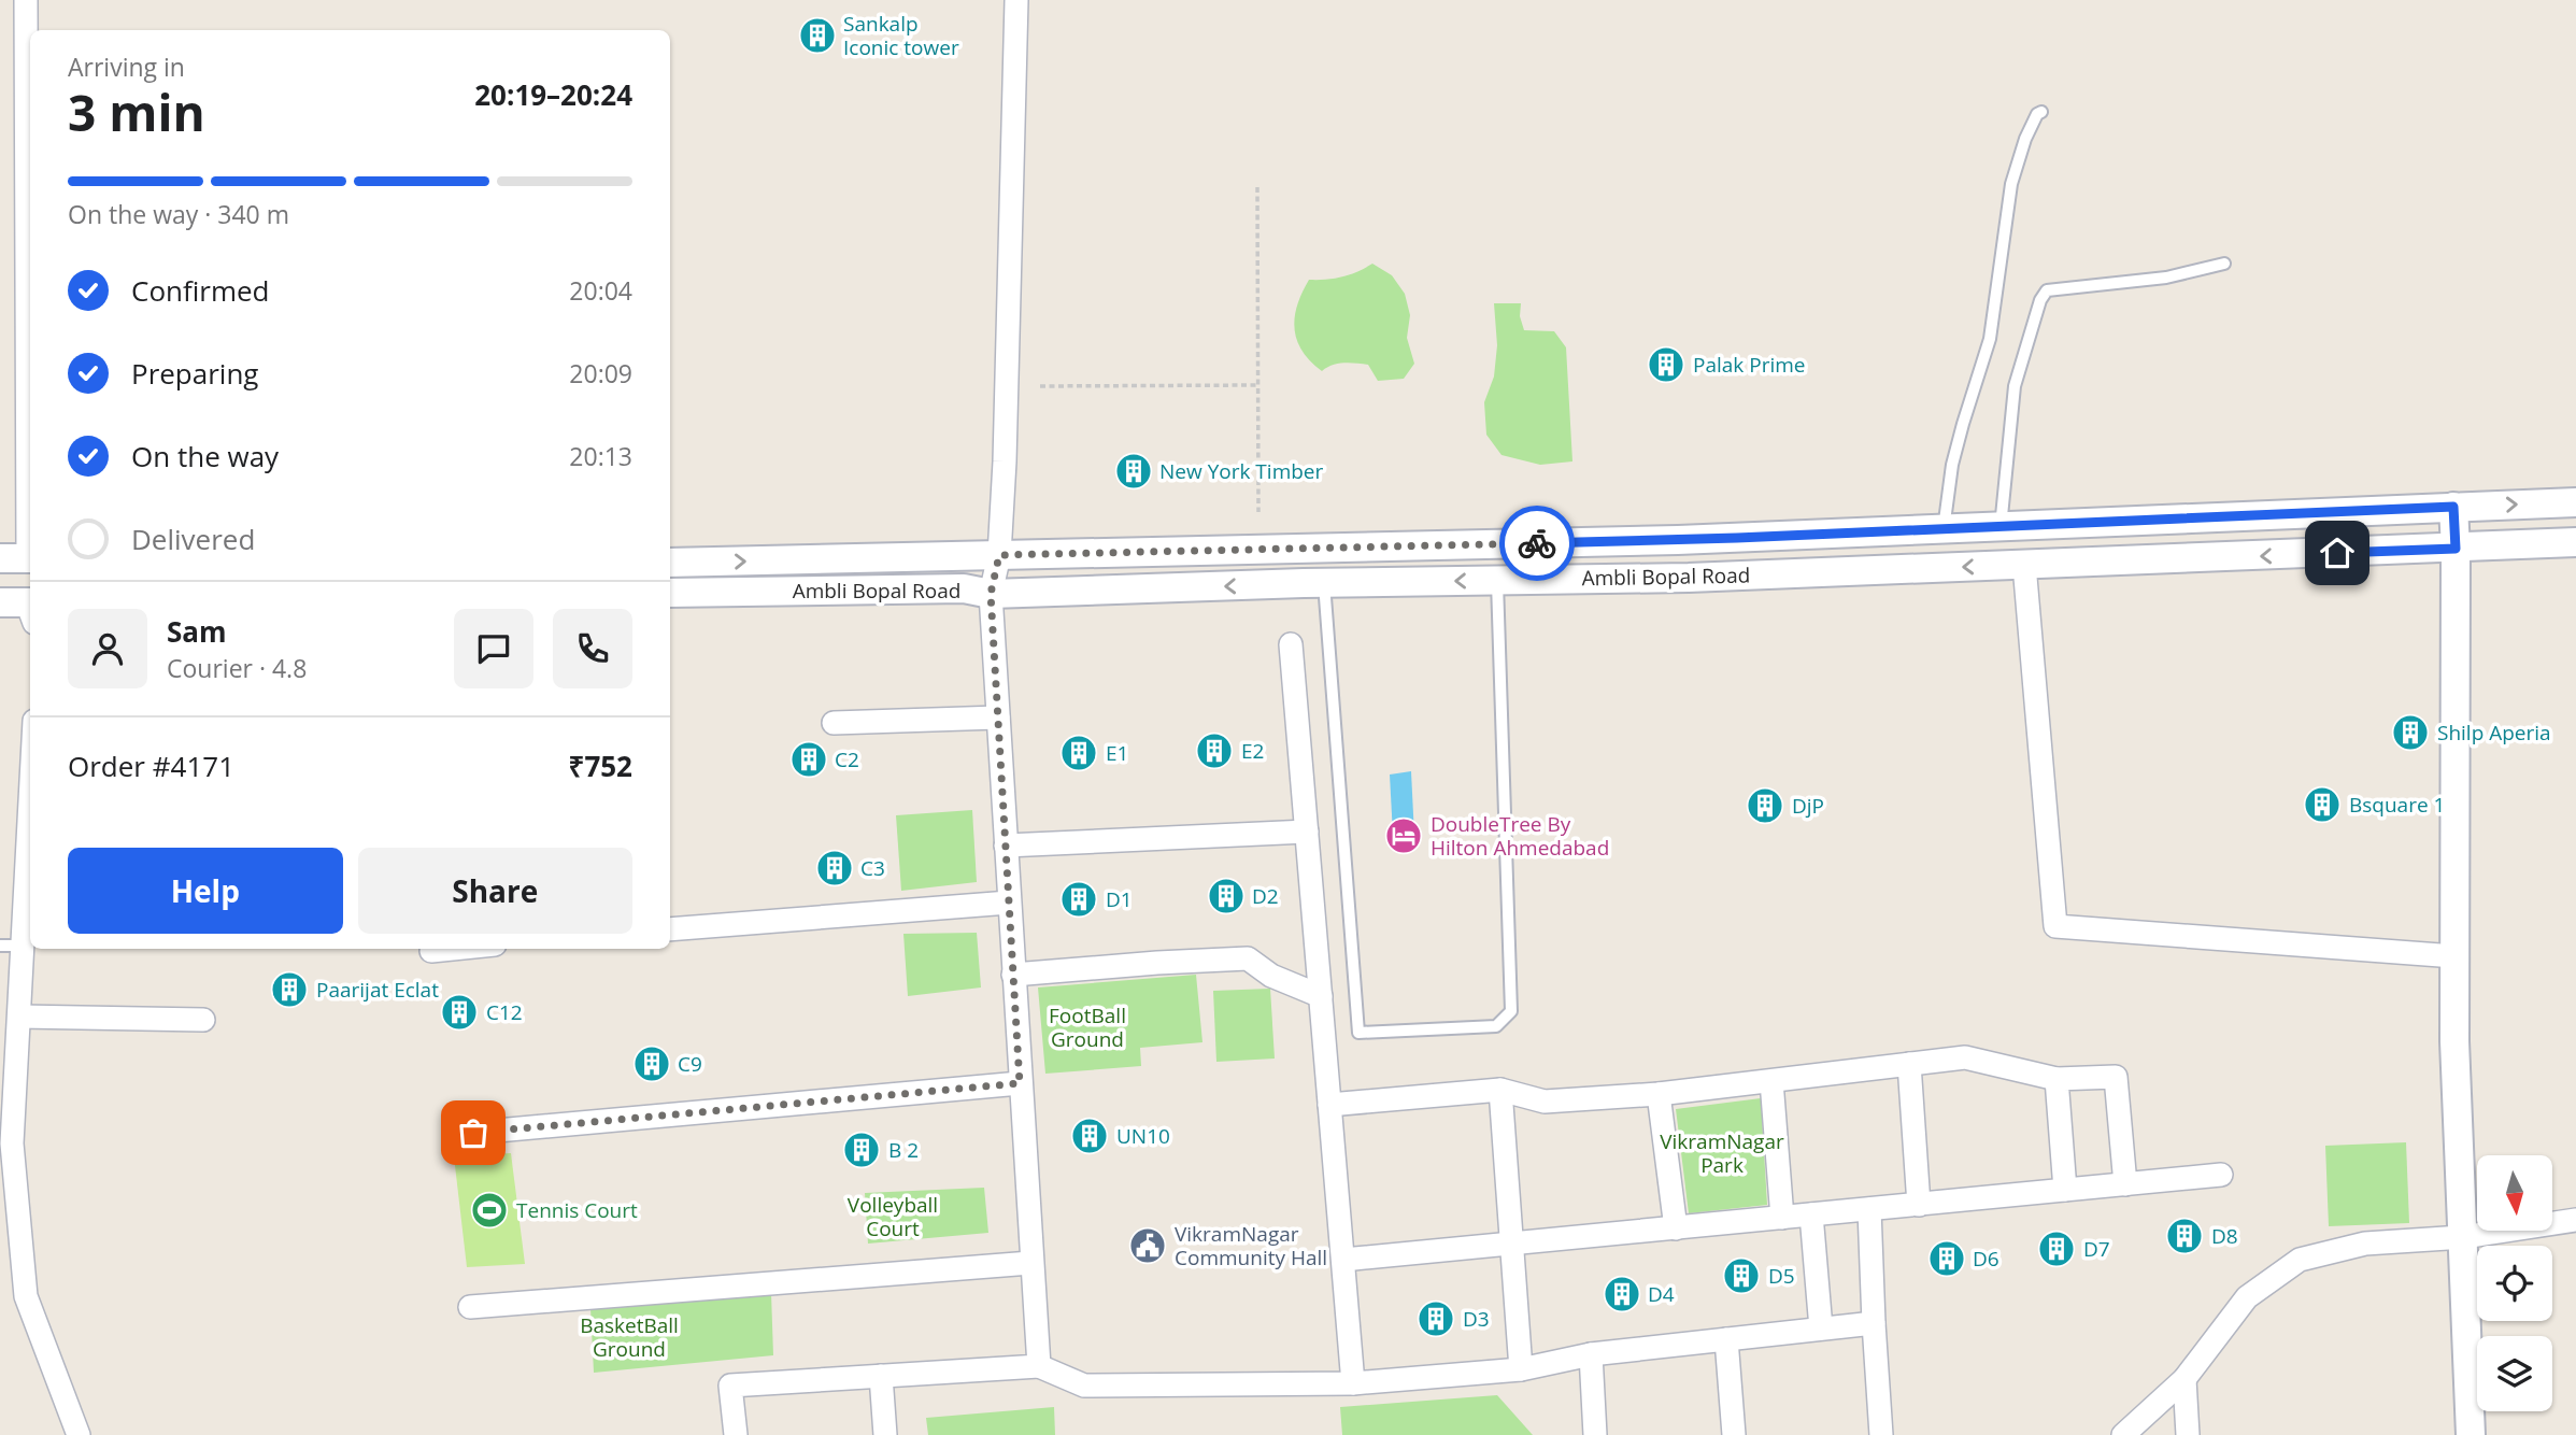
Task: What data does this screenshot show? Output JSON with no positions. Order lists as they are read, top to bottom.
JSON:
{
  "streets": {
    "street": ["Ambli Bopal Road"]
  },
  "parks": [
    "FootBall Ground",
    "VikramNagar Park",
    "Volleyball Court",
    "BasketBall Ground"
  ],
  "places": {
    "building": [
      "Sankalp Iconic tower",
      "Palak Prime",
      "New York Timber",
      "Shilp Aperia",
      "E2",
      "E1",
      "C2",
      "Bsquare 1",
      "DjP",
      "C3",
      "D2",
      "D1",
      "Paarijat Eclat",
      "C12",
      "C9",
      "UN10",
      "B 2",
      "D8",
      "D7",
      "D6",
      "D5",
      "D4",
      "D3"
    ],
    "hotel": ["DoubleTree By Hilton Ahmedabad"],
    "sports": ["Tennis Court"],
    "public building": ["VikramNagar Community Hall"]
  },
  "north": "bottom",
  "page": {
    "heading": ["3 min", "Arriving in", "20:19–20:24"],
    "panel": [
      "Sam",
      "Courier · 4.8",
      "Order #4171",
      "₹752"
    ],
    "bar": "On the way · 340 m",
    "list": [
      ["Confirmed", "20:04"],
      ["Preparing", "20:09"],
      ["On the way", "20:13"],
      "Delivered"
    ],
    "buttons": ["Help", "Share"]
  }
}
